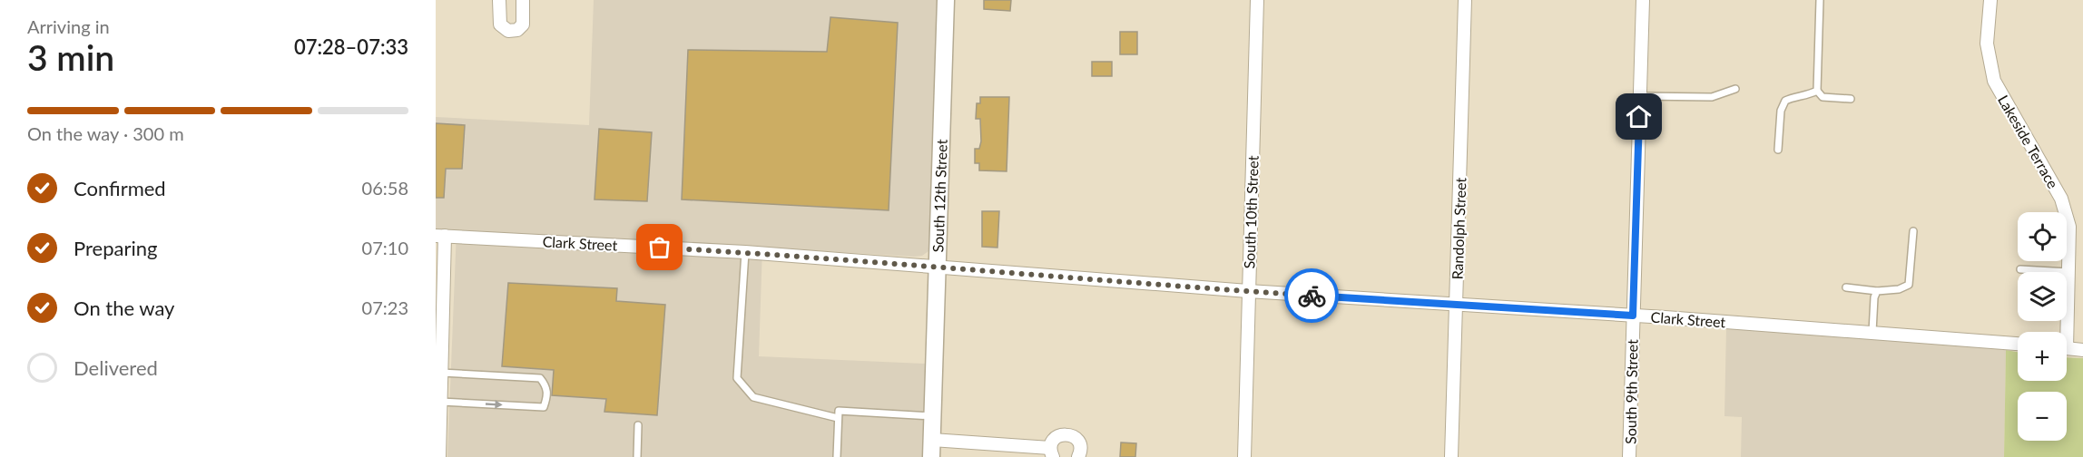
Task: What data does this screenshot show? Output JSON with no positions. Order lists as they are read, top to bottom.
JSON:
{
  "streets": {
    "street": [
      "Lakeside Terrace",
      "South 12th Street",
      "South 10th Street",
      "Randolph Street",
      "Clark Street",
      "South 9th Street"
    ]
  },
  "crossings": [
    ["South 12th Street", "Clark Street"],
    ["South 10th Street", "Clark Street"],
    ["Randolph Street", "Clark Street"],
    ["Clark Street", "South 9th Street"]
  ],
  "page": {
    "heading": ["3 min", "Arriving in", "07:28–07:33"],
    "bar": "On the way · 300 m",
    "list": [
      ["Confirmed", "06:58"],
      ["Preparing", "07:10"],
      ["On the way", "07:23"],
      "Delivered"
    ],
    "map_buttons": ["+", "−"]
  }
}
